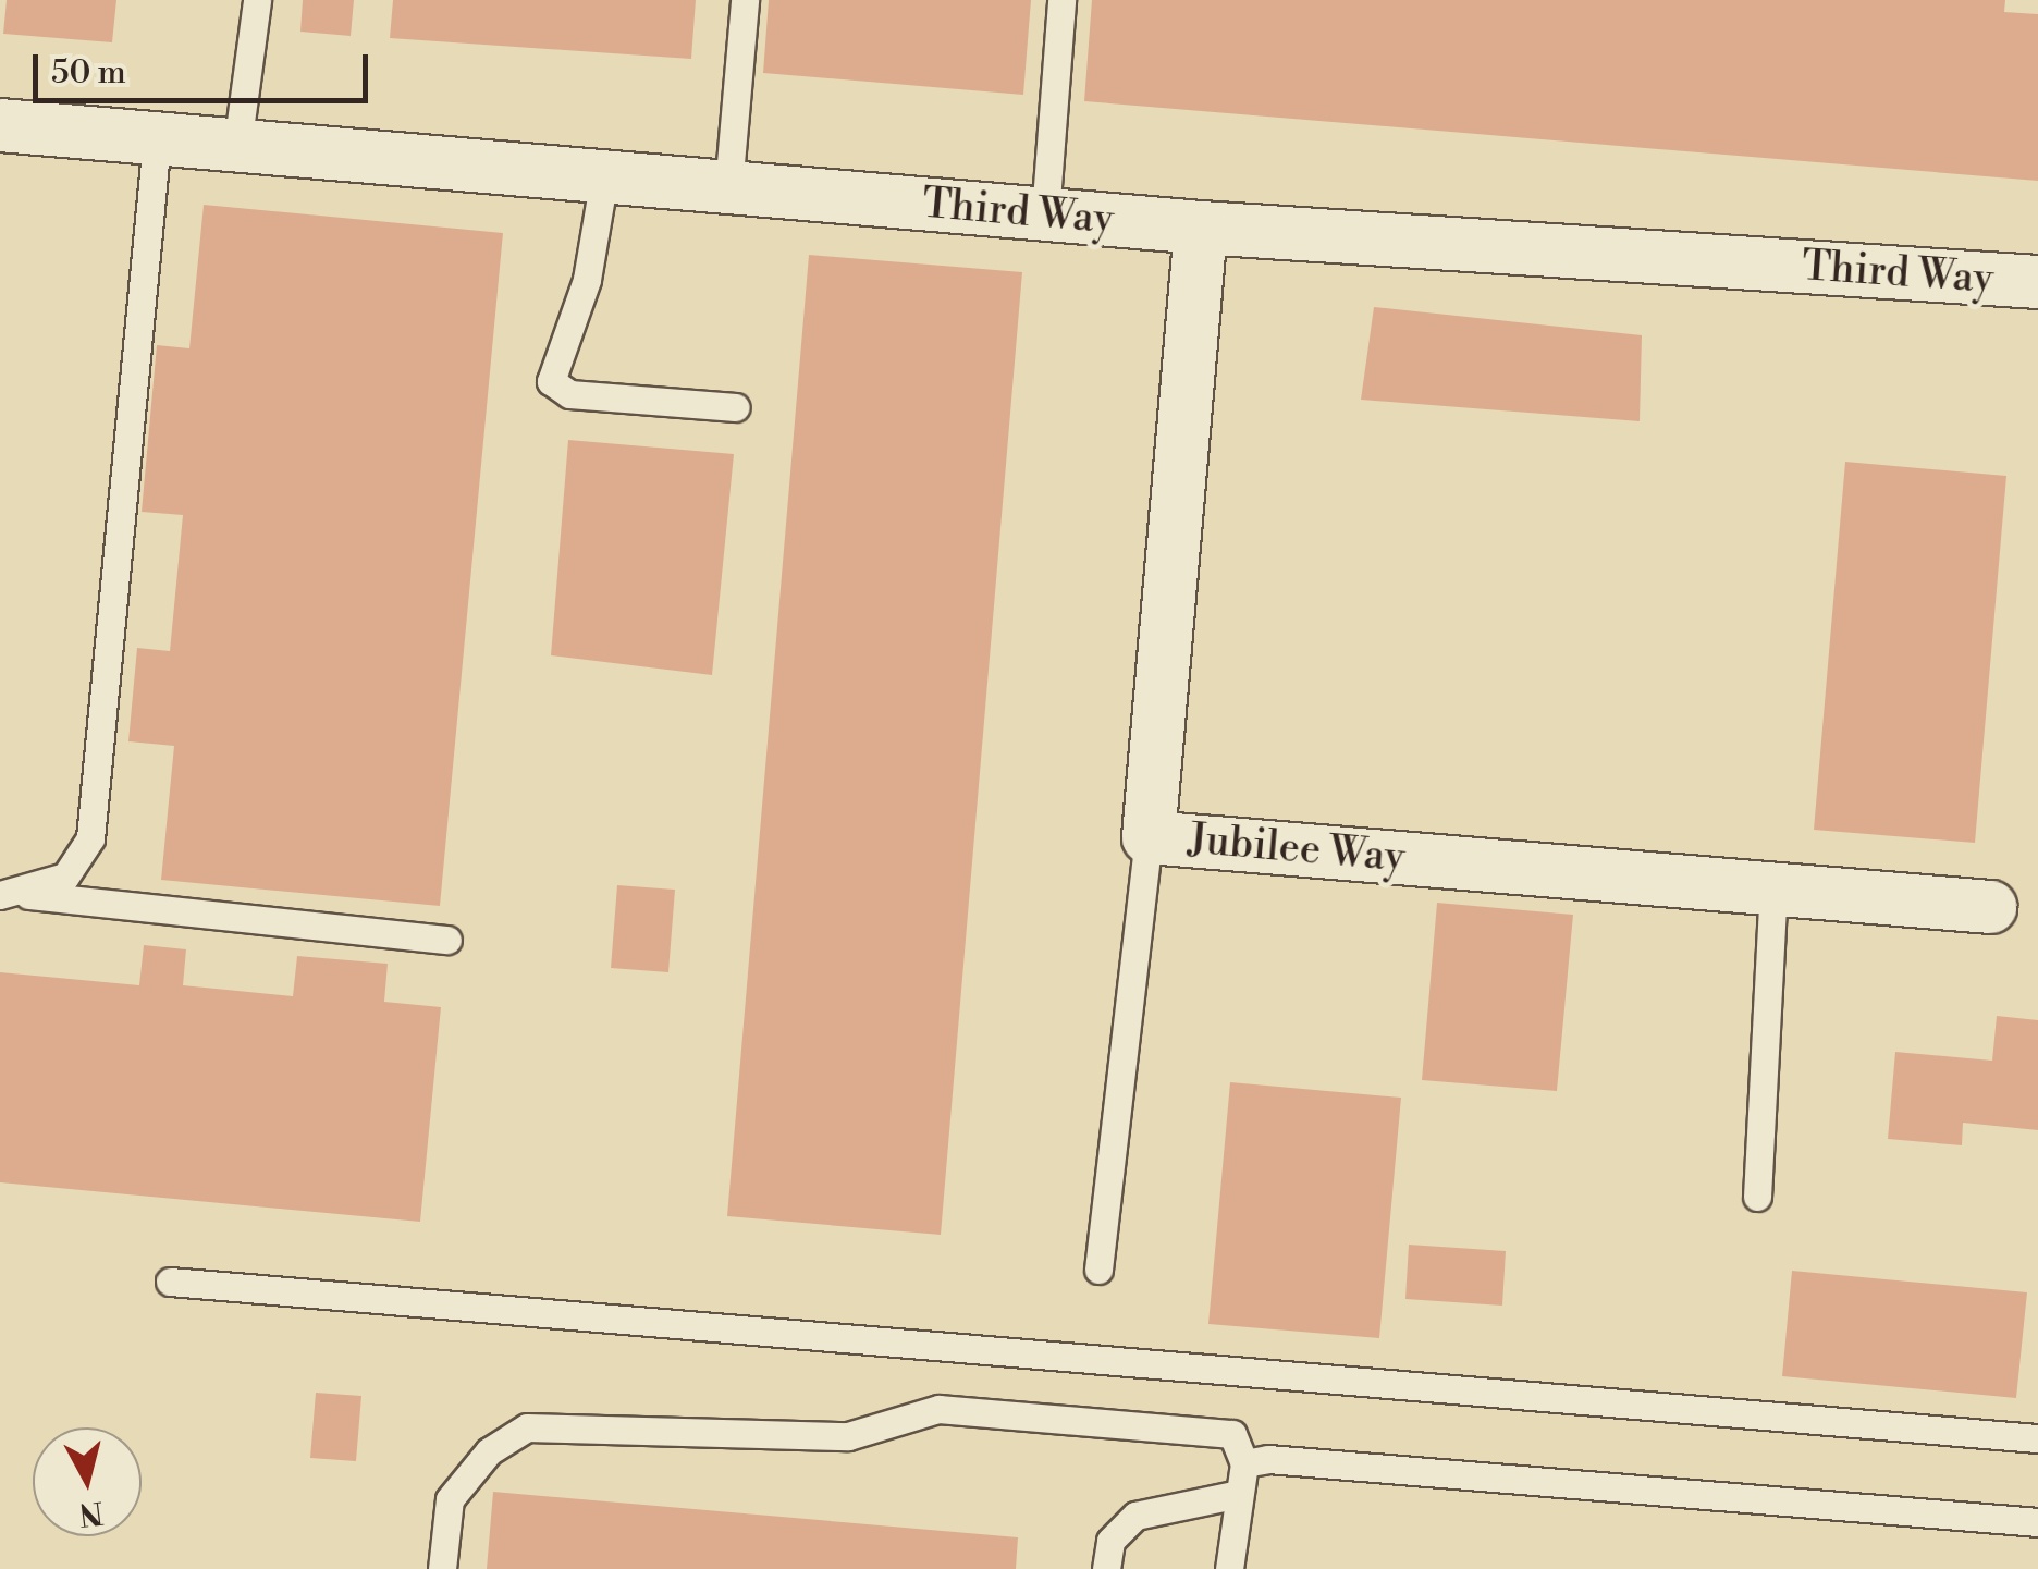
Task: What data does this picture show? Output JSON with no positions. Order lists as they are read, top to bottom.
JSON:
{
  "streets": {
    "street": ["Third Way", "Jubilee Way"]
  },
  "crossings": [
    ["Third Way", "Jubilee Way"]
  ],
  "scale_bar": "50 m",
  "north": "bottom"
}
